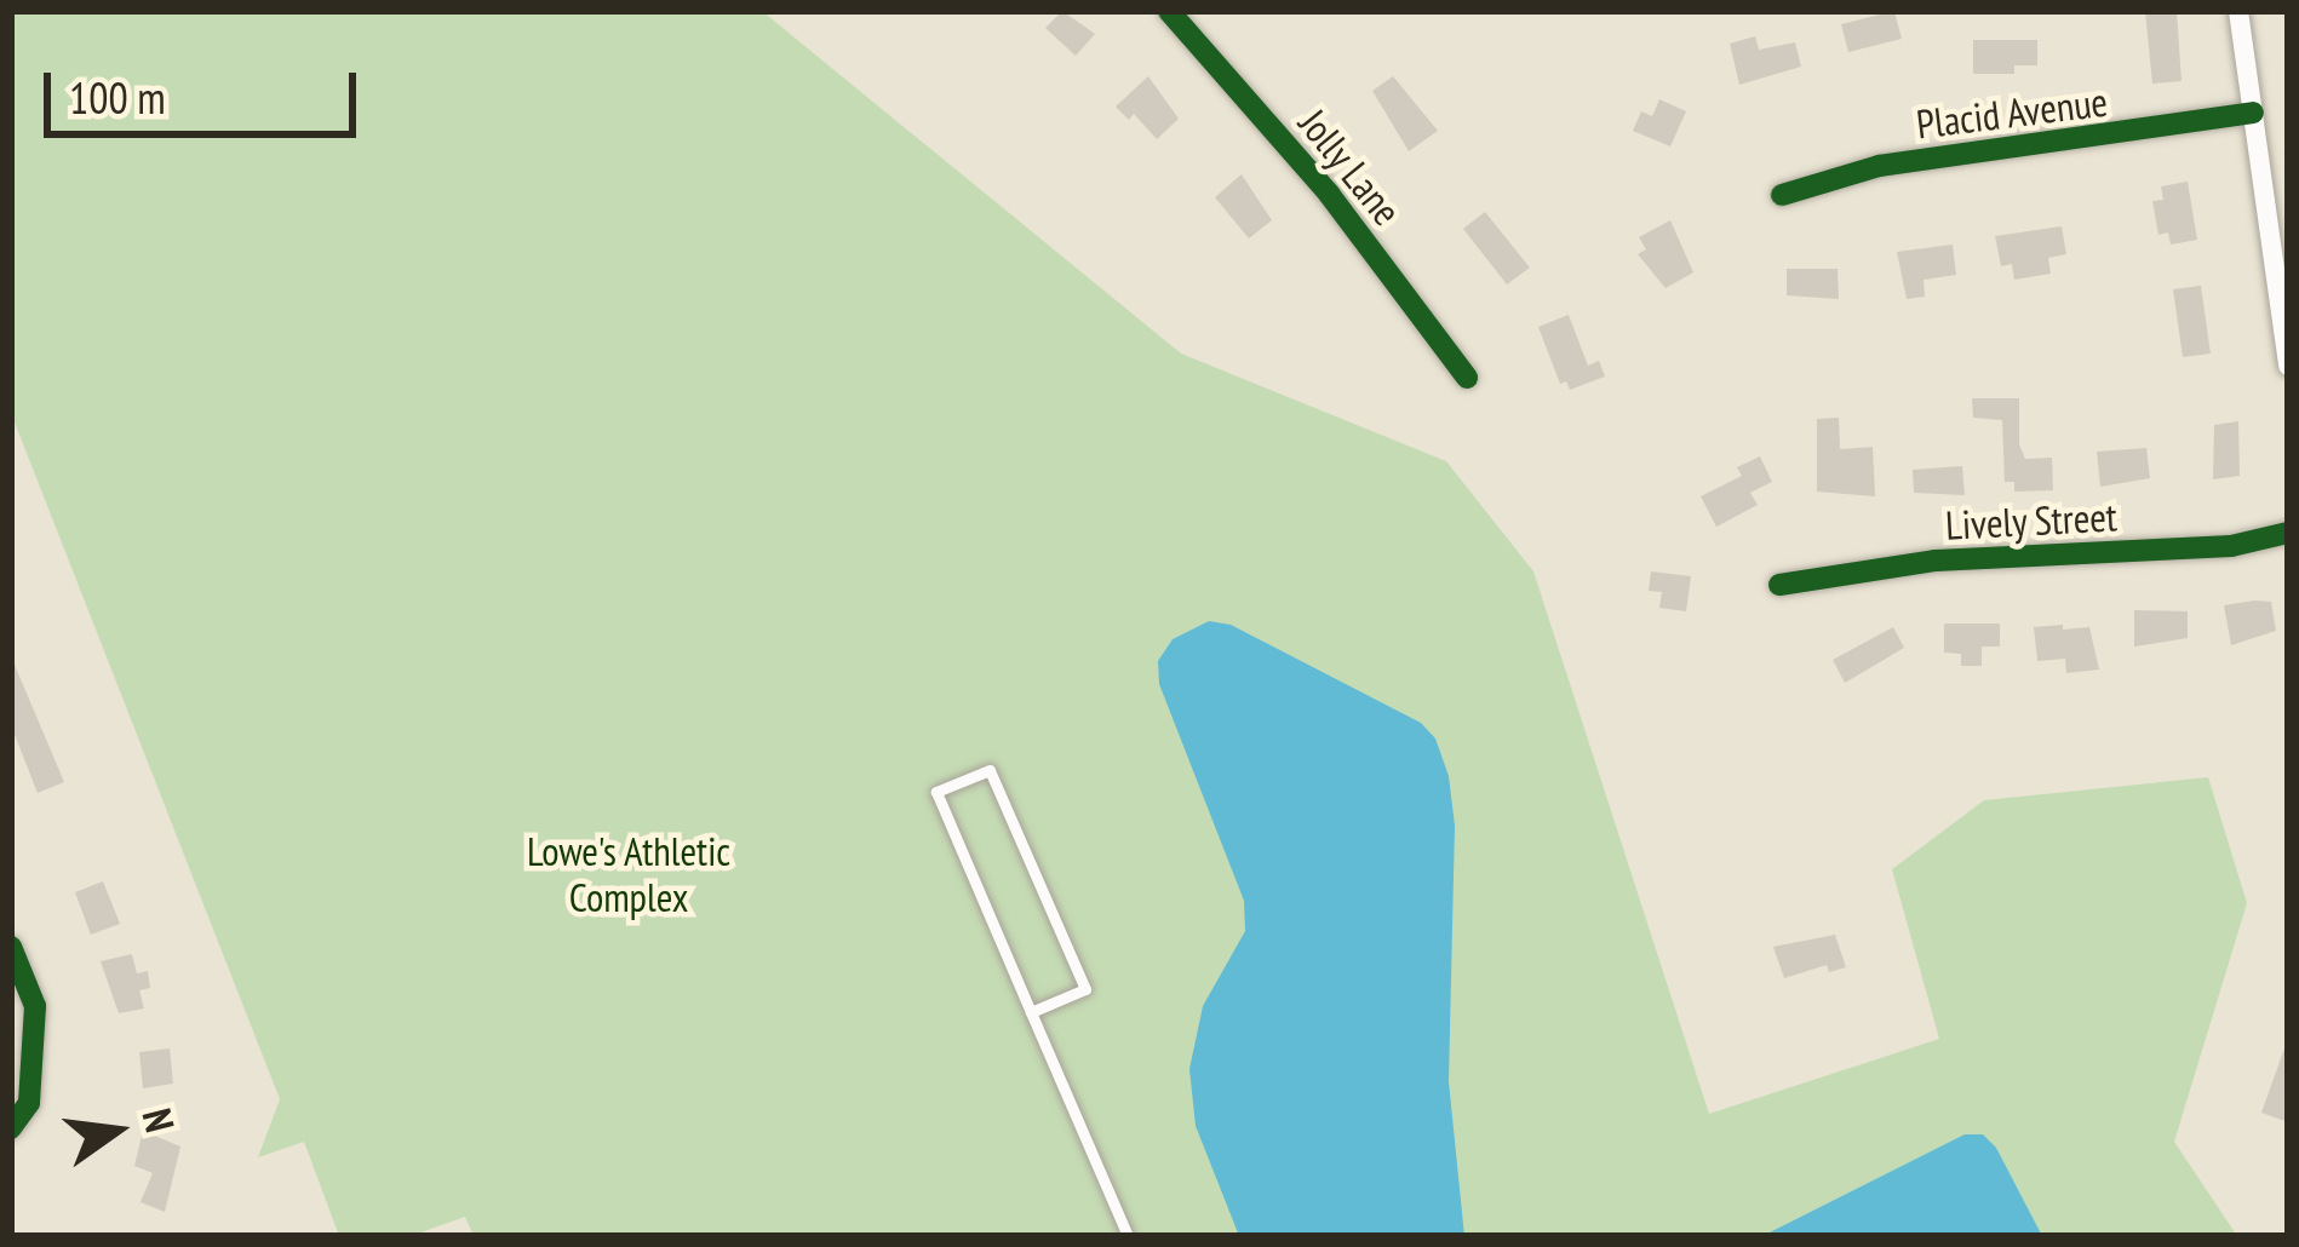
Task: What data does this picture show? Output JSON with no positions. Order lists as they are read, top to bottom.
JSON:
{
  "streets": {
    "street": ["Placid Avenue", "Jolly Lane", "Lively Street"]
  },
  "parks": ["Lowe's Athletic Complex"],
  "scale_bar": "100 m",
  "north": "right"
}
